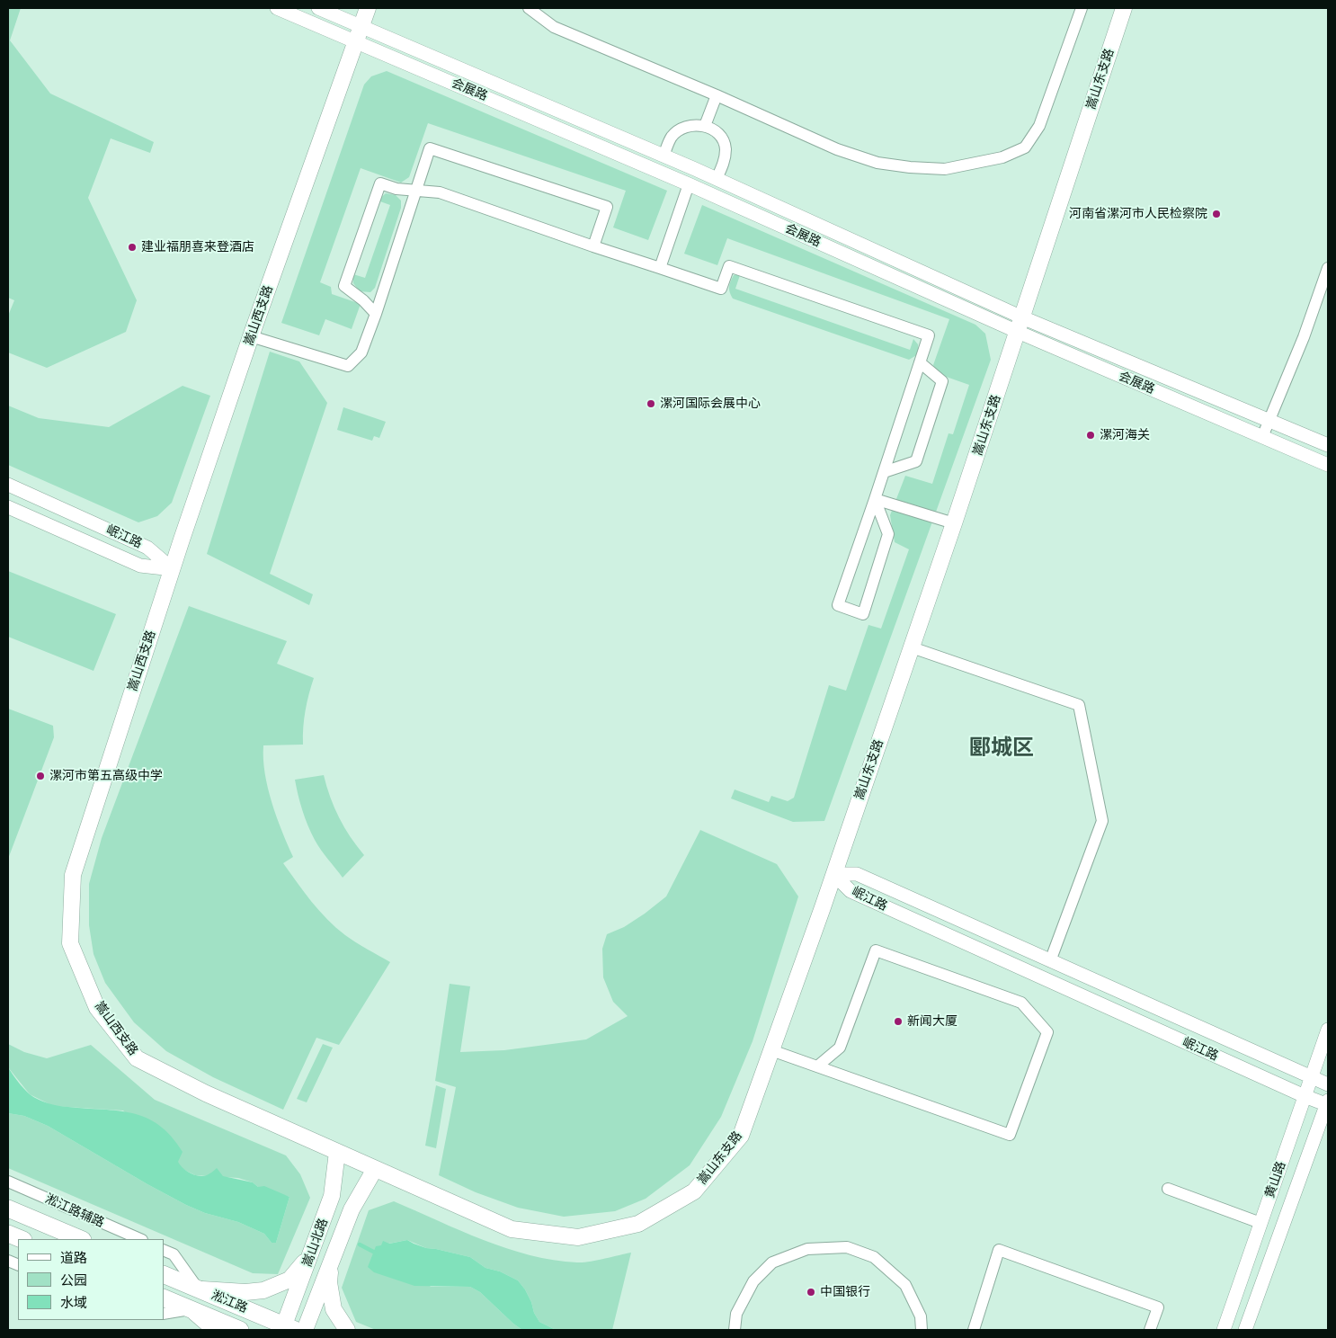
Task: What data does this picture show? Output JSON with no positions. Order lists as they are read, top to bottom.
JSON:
{
  "streets": {
    "main road": [
      "嵩山东支路",
      "嵩山西支路",
      "嵩山北路",
      "淞江路"
    ],
    "street": [
      "会展路",
      "岷江路",
      "黄山路",
      "淞江路辅路"
    ]
  },
  "crossings": [
    ["嵩山东支路", "会展路"],
    ["嵩山东支路", "嵩山西支路"],
    ["嵩山东支路", "岷江路"],
    ["嵩山东支路", "嵩山北路"],
    ["会展路", "嵩山西支路"],
    ["嵩山西支路", "岷江路"],
    ["嵩山西支路", "嵩山北路"],
    ["岷江路", "黄山路"],
    ["嵩山北路", "淞江路"]
  ],
  "districts": ["郾城区"],
  "places": [
    "河南省漯河市人民检察院",
    "建业福朋喜来登酒店",
    "漯河国际会展中心",
    "漯河海关",
    "漯河市第五高级中学",
    "新闻大厦",
    "中国银行"
  ],
  "legend": ["道路", "公园", "水域"]
}
